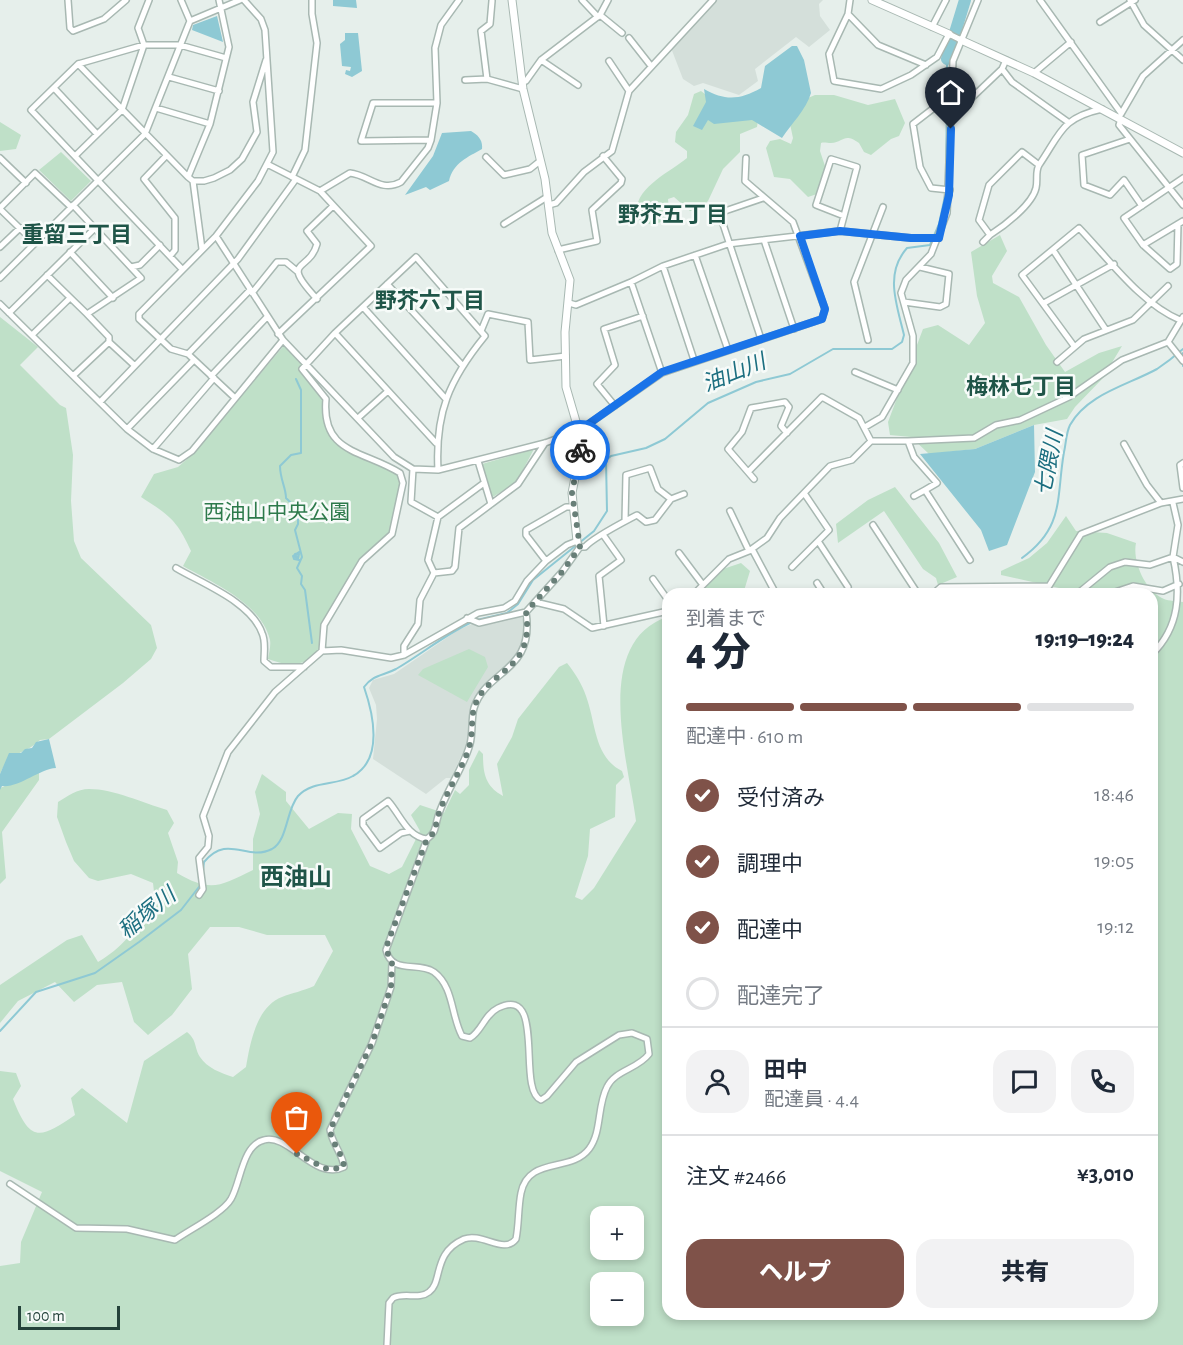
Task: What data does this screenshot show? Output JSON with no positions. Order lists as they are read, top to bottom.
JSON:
{
  "districts": [
    "野芥五丁目",
    "重留三丁目",
    "野芥六丁目",
    "梅林七丁目",
    "西油山"
  ],
  "water": ["油山川", "七隈川", "稲塚川"],
  "parks": ["西油山中央公園"],
  "scale_bar": "100 m",
  "page": {
    "heading": ["4 分", "到着まで", "19:19–19:24"],
    "panel": [
      "田中",
      "配達員 · 4.4",
      "注文 #2466",
      "¥3,010"
    ],
    "bar": "配達中 · 610 m",
    "list": [
      ["受付済み", "18:46"],
      ["調理中", "19:05"],
      ["配達中", "19:12"],
      "配達完了"
    ],
    "map_buttons": ["+", "−"],
    "buttons": ["ヘルプ", "共有"],
    "scale": "100 m"
  }
}
